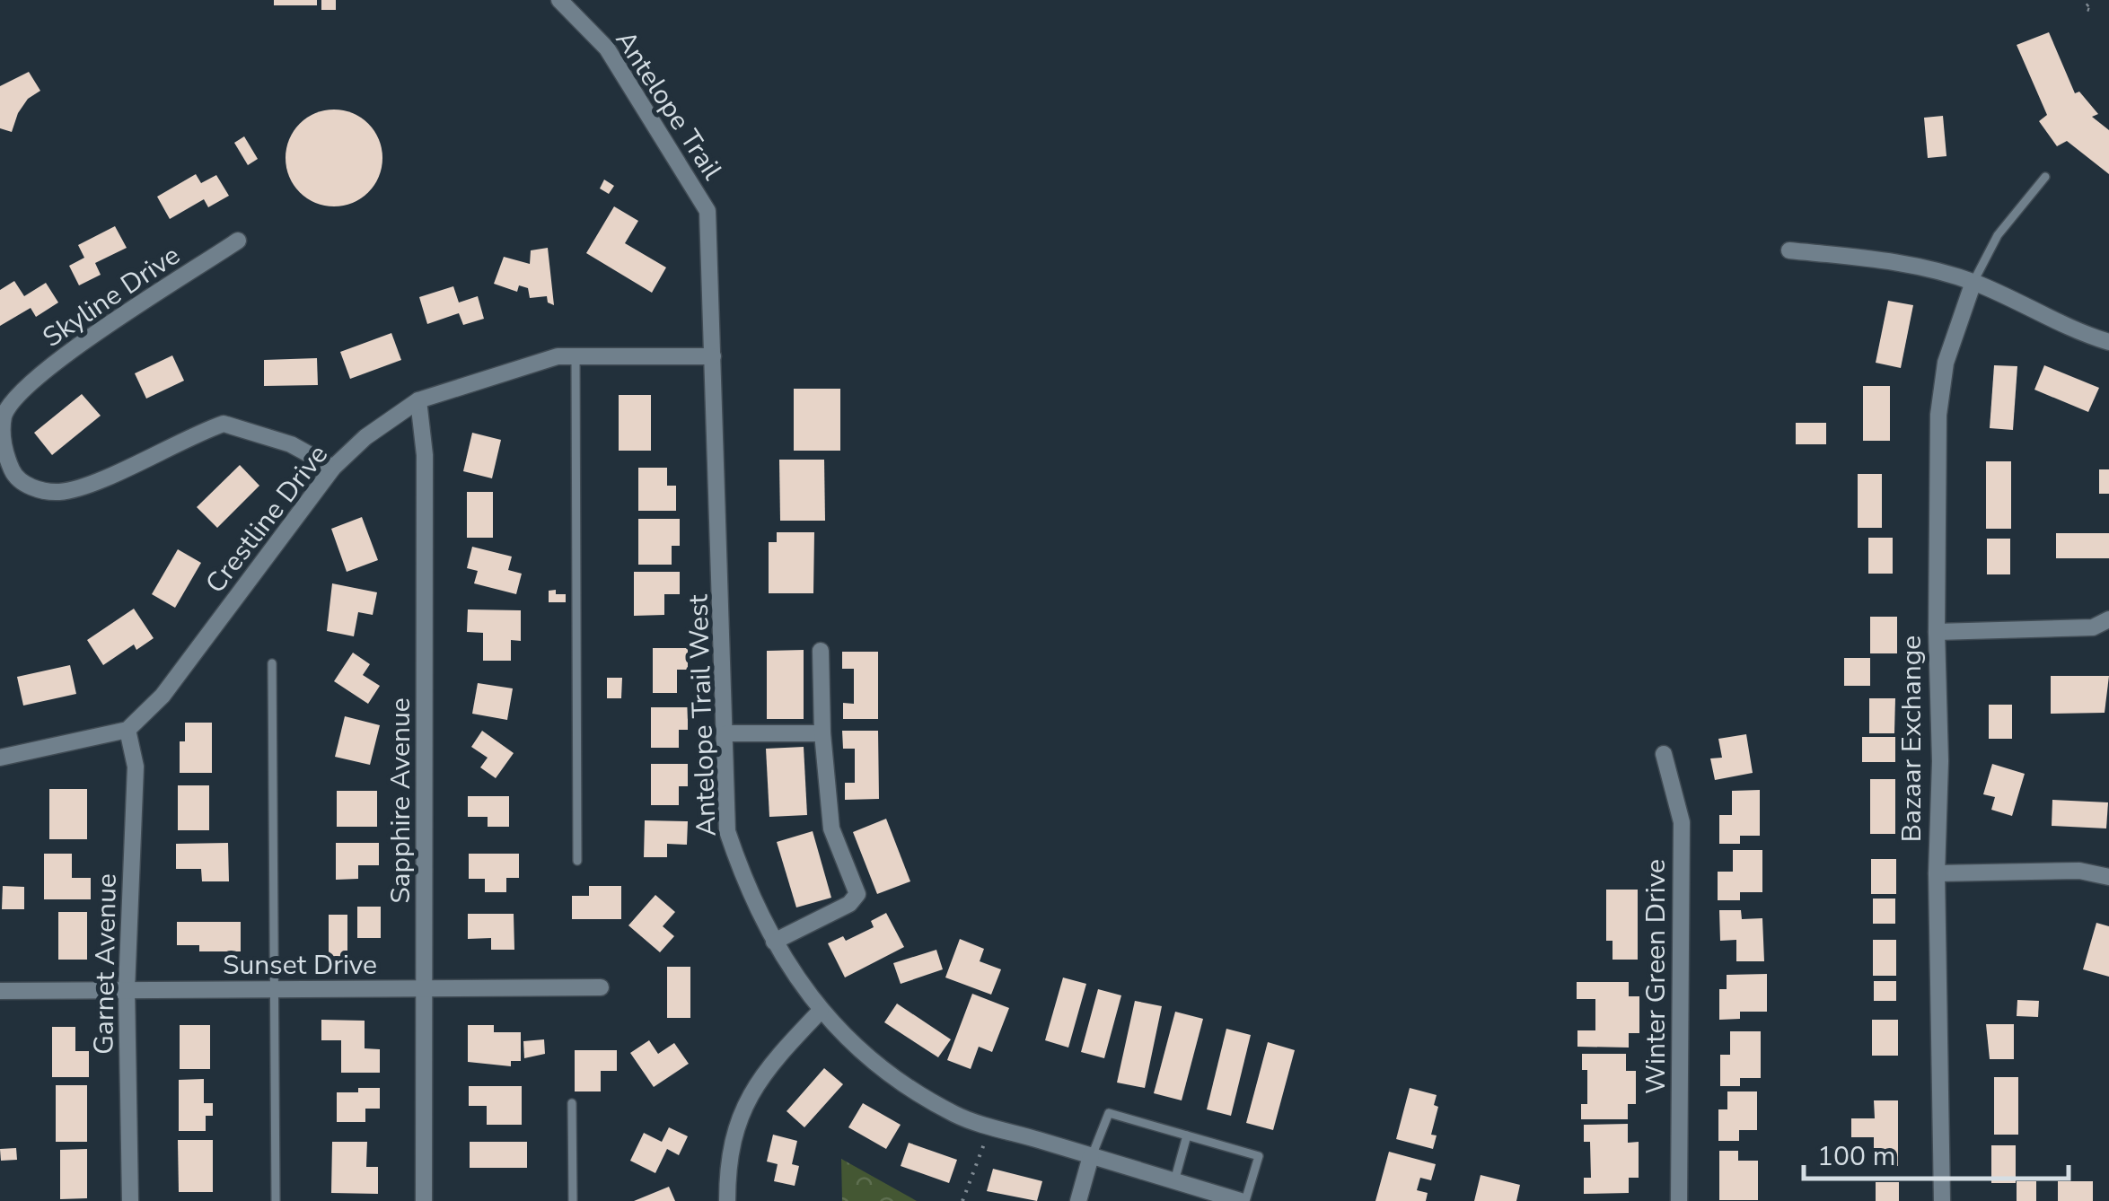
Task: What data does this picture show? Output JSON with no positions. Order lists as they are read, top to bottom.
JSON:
{
  "streets": {
    "street": [
      "Antelope Trail",
      "Skyline Drive",
      "Crestline Drive",
      "Antelope Trail West",
      "Bazaar Exchange",
      "Sapphire Avenue",
      "Garnet Avenue",
      "Sunset Drive",
      "Winter Green Drive"
    ]
  },
  "crossings": [
    ["Antelope Trail", "Crestline Drive"],
    ["Antelope Trail", "Antelope Trail West"],
    ["Skyline Drive", "Crestline Drive"],
    ["Crestline Drive", "Antelope Trail West"],
    ["Crestline Drive", "Sapphire Avenue"],
    ["Crestline Drive", "Garnet Avenue"],
    ["Sapphire Avenue", "Sunset Drive"],
    ["Garnet Avenue", "Sunset Drive"]
  ],
  "scale_bar": "100 m"
}
